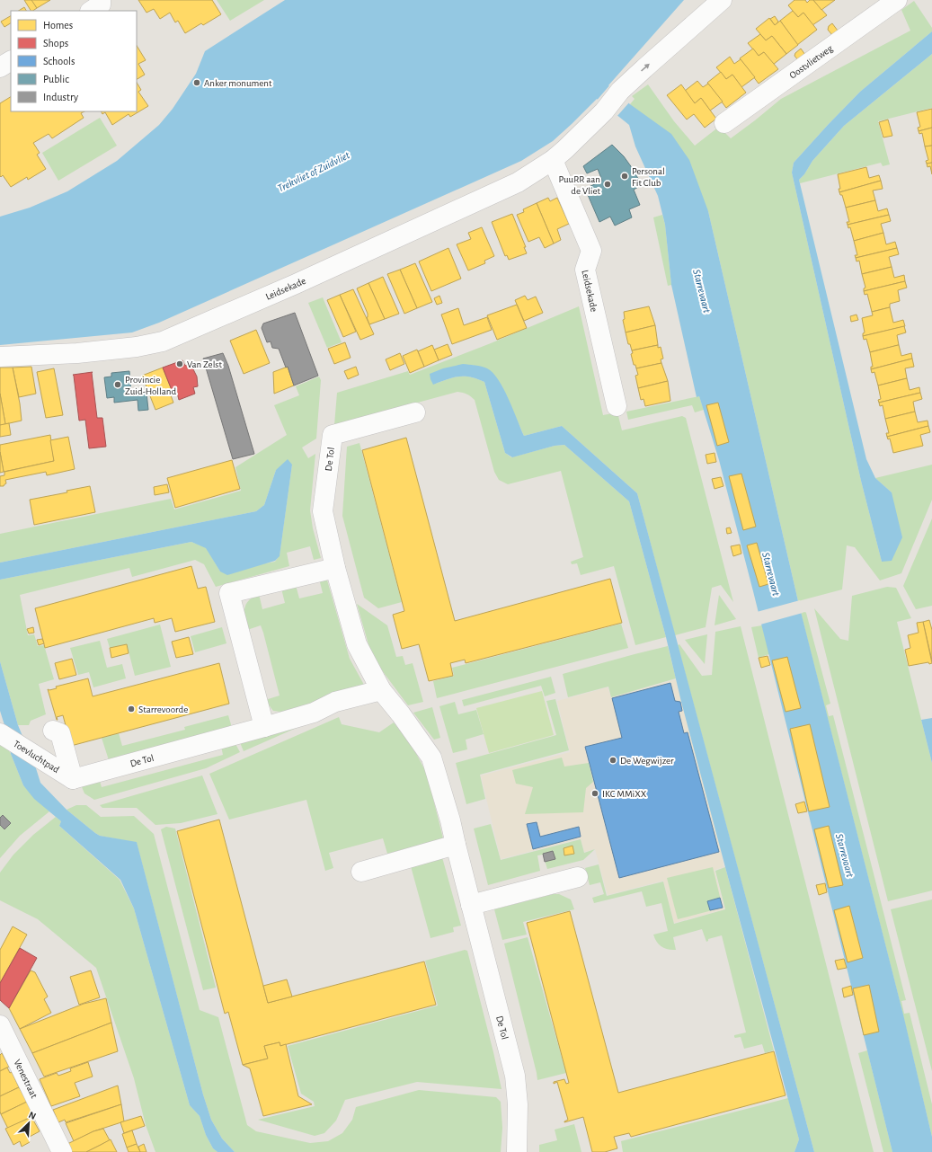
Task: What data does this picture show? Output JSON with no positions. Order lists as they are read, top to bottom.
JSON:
{
  "streets": {
    "street": [
      "Oostvlietweg",
      "Leidsekade",
      "De Tol",
      "Toevluchtpad",
      "Venestraat"
    ]
  },
  "crossings": [
    ["De Tol", "Toevluchtpad"]
  ],
  "water": ["Trekvliet of Zuidvliet", "Starrevaart"],
  "places": [
    "Anker monument",
    "Personal Fit Club",
    "PuuRR aan de Vliet",
    "Van Zelst",
    "Provincie Zuid-Holland",
    "Starrevoorde",
    "De Wegwijzer",
    "IKC MMiXX"
  ],
  "legend": [
    "Homes",
    "Shops",
    "Schools",
    "Public",
    "Industry"
  ],
  "north": "top right"
}
